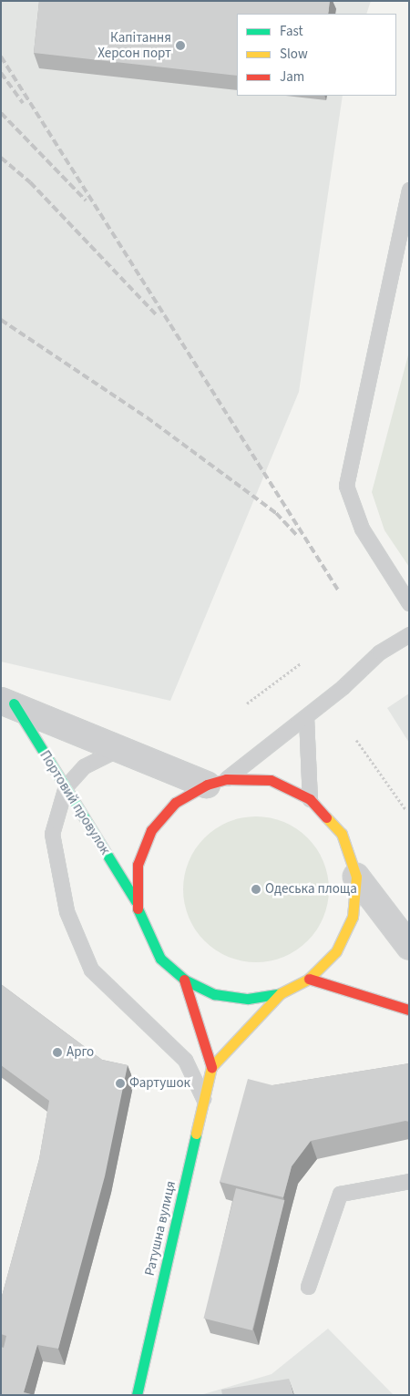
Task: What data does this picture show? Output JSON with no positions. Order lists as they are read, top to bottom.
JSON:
{
  "streets": {
    "street": ["Портовий провулок", "Ратушна вулиця"]
  },
  "places": [
    "Капітання Херсон порт",
    "Одеська площа",
    "Арго",
    "Фартушок"
  ],
  "legend": ["Fast", "Slow", "Jam"]
}
